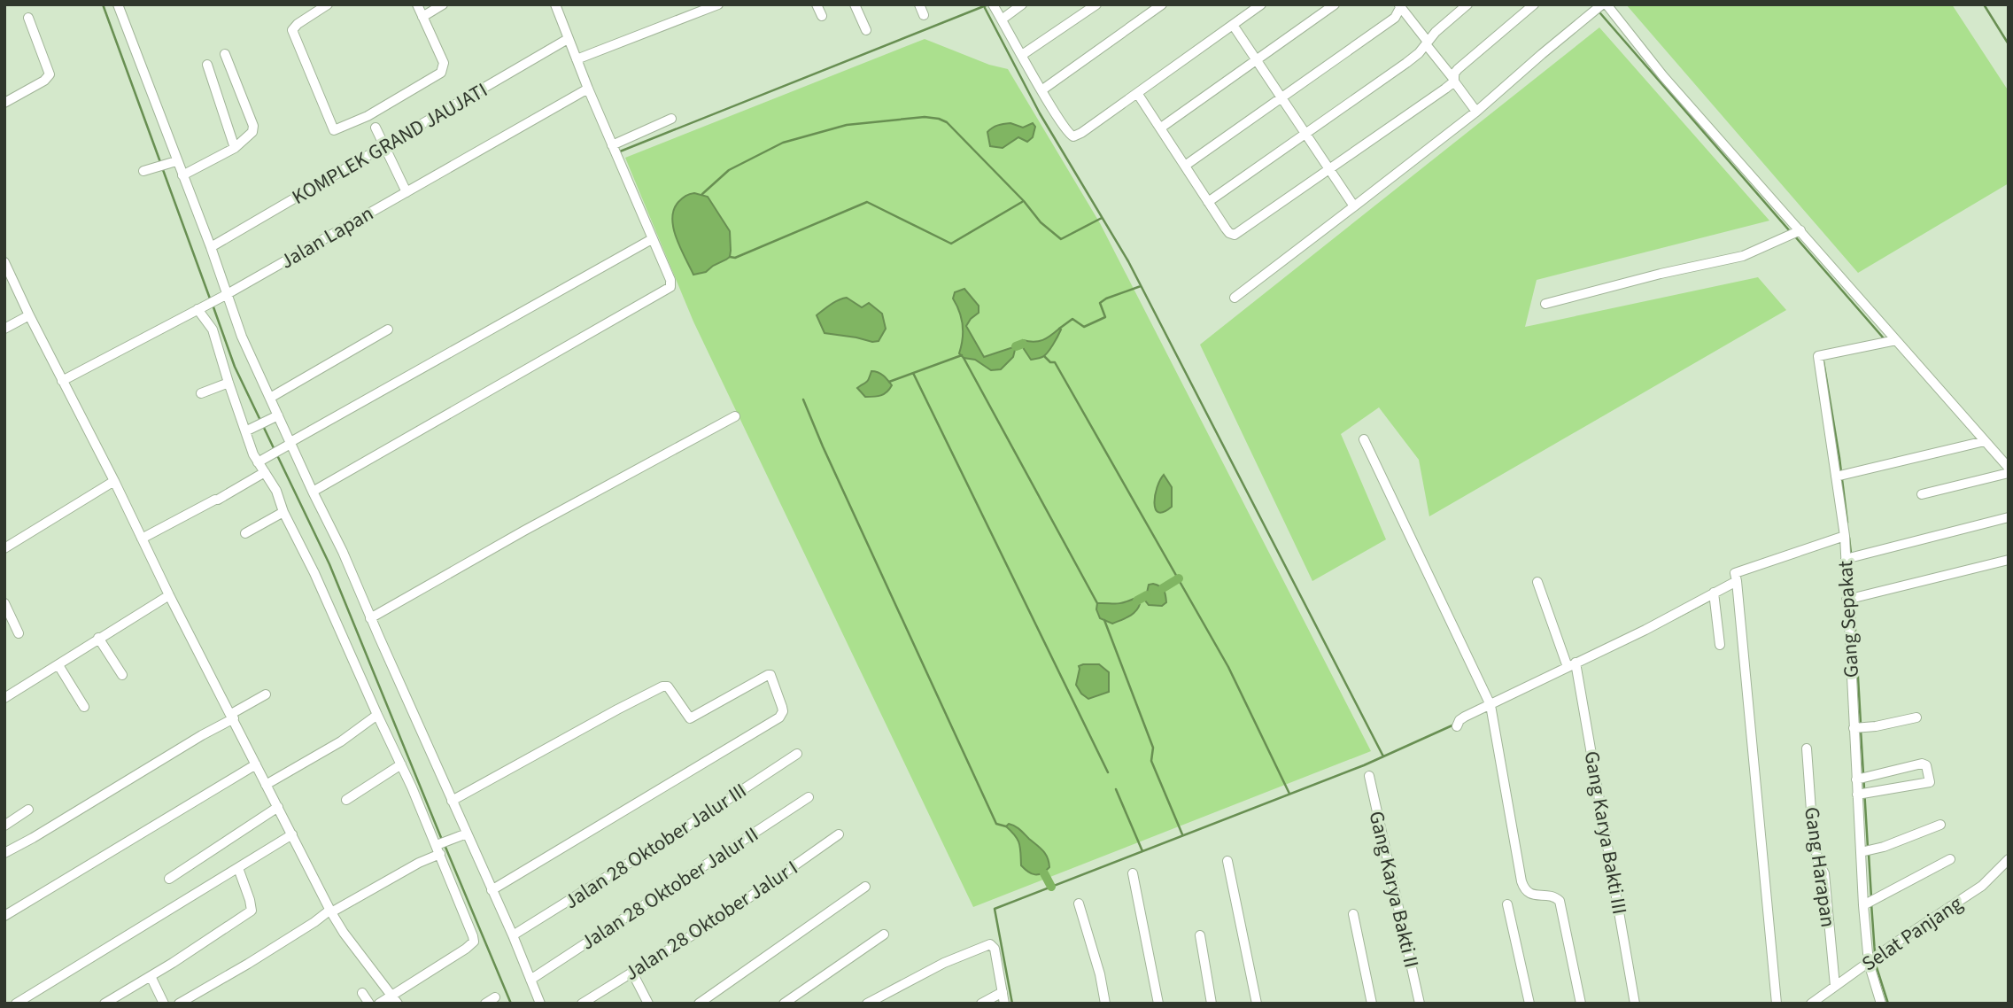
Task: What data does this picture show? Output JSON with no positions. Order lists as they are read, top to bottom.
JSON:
{
  "streets": {
    "street": [
      "KOMPLEK GRAND JAUJATI",
      "Jalan Lapan",
      "Gang Sepakat",
      "Gang Karya Bakti III",
      "Jalan 28 Oktober Jalur III",
      "Gang Harapan",
      "Jalan 28 Oktober Jalur II",
      "Gang Karya Bakti II",
      "Jalan 28 Oktober Jalur I",
      "Selat Panjang"
    ]
  },
  "crossings": [
    ["Gang Sepakat", "Selat Panjang"],
    ["Gang Harapan", "Selat Panjang"]
  ]
}
